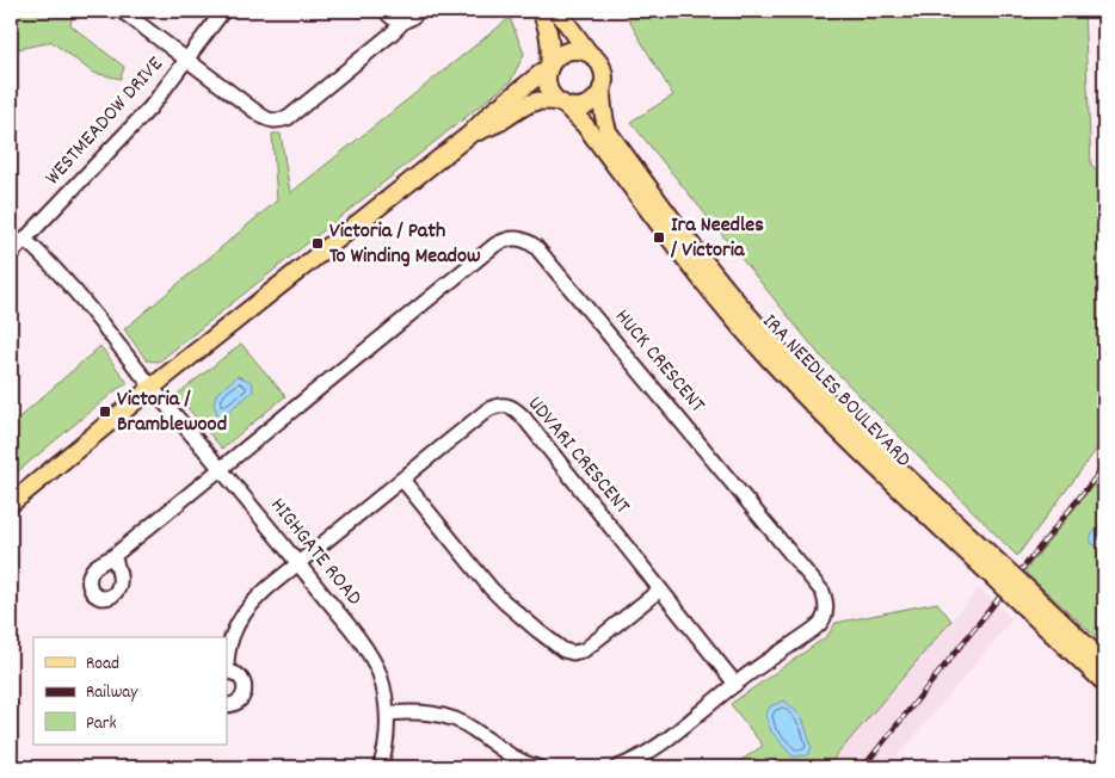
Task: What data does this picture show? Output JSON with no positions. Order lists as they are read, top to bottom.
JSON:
{
  "streets": {
    "main road": ["IRA NEEDLES BOULEVARD"],
    "street": [
      "WESTMEADOW DRIVE",
      "HUCK CRESCENT",
      "UDVARI CRESCENT",
      "HIGHGATE ROAD"
    ]
  },
  "crossings": [
    ["WESTMEADOW DRIVE", "HIGHGATE ROAD"],
    ["HUCK CRESCENT", "UDVARI CRESCENT"],
    ["HUCK CRESCENT", "HIGHGATE ROAD"],
    ["UDVARI CRESCENT", "HIGHGATE ROAD"]
  ],
  "places": {
    "transit": ["Ira Needles / Victoria", "Victoria / Path To Winding Meadow", "Victoria / Bramblewood"]
  },
  "legend": ["Road", "Railway", "Park"]
}
